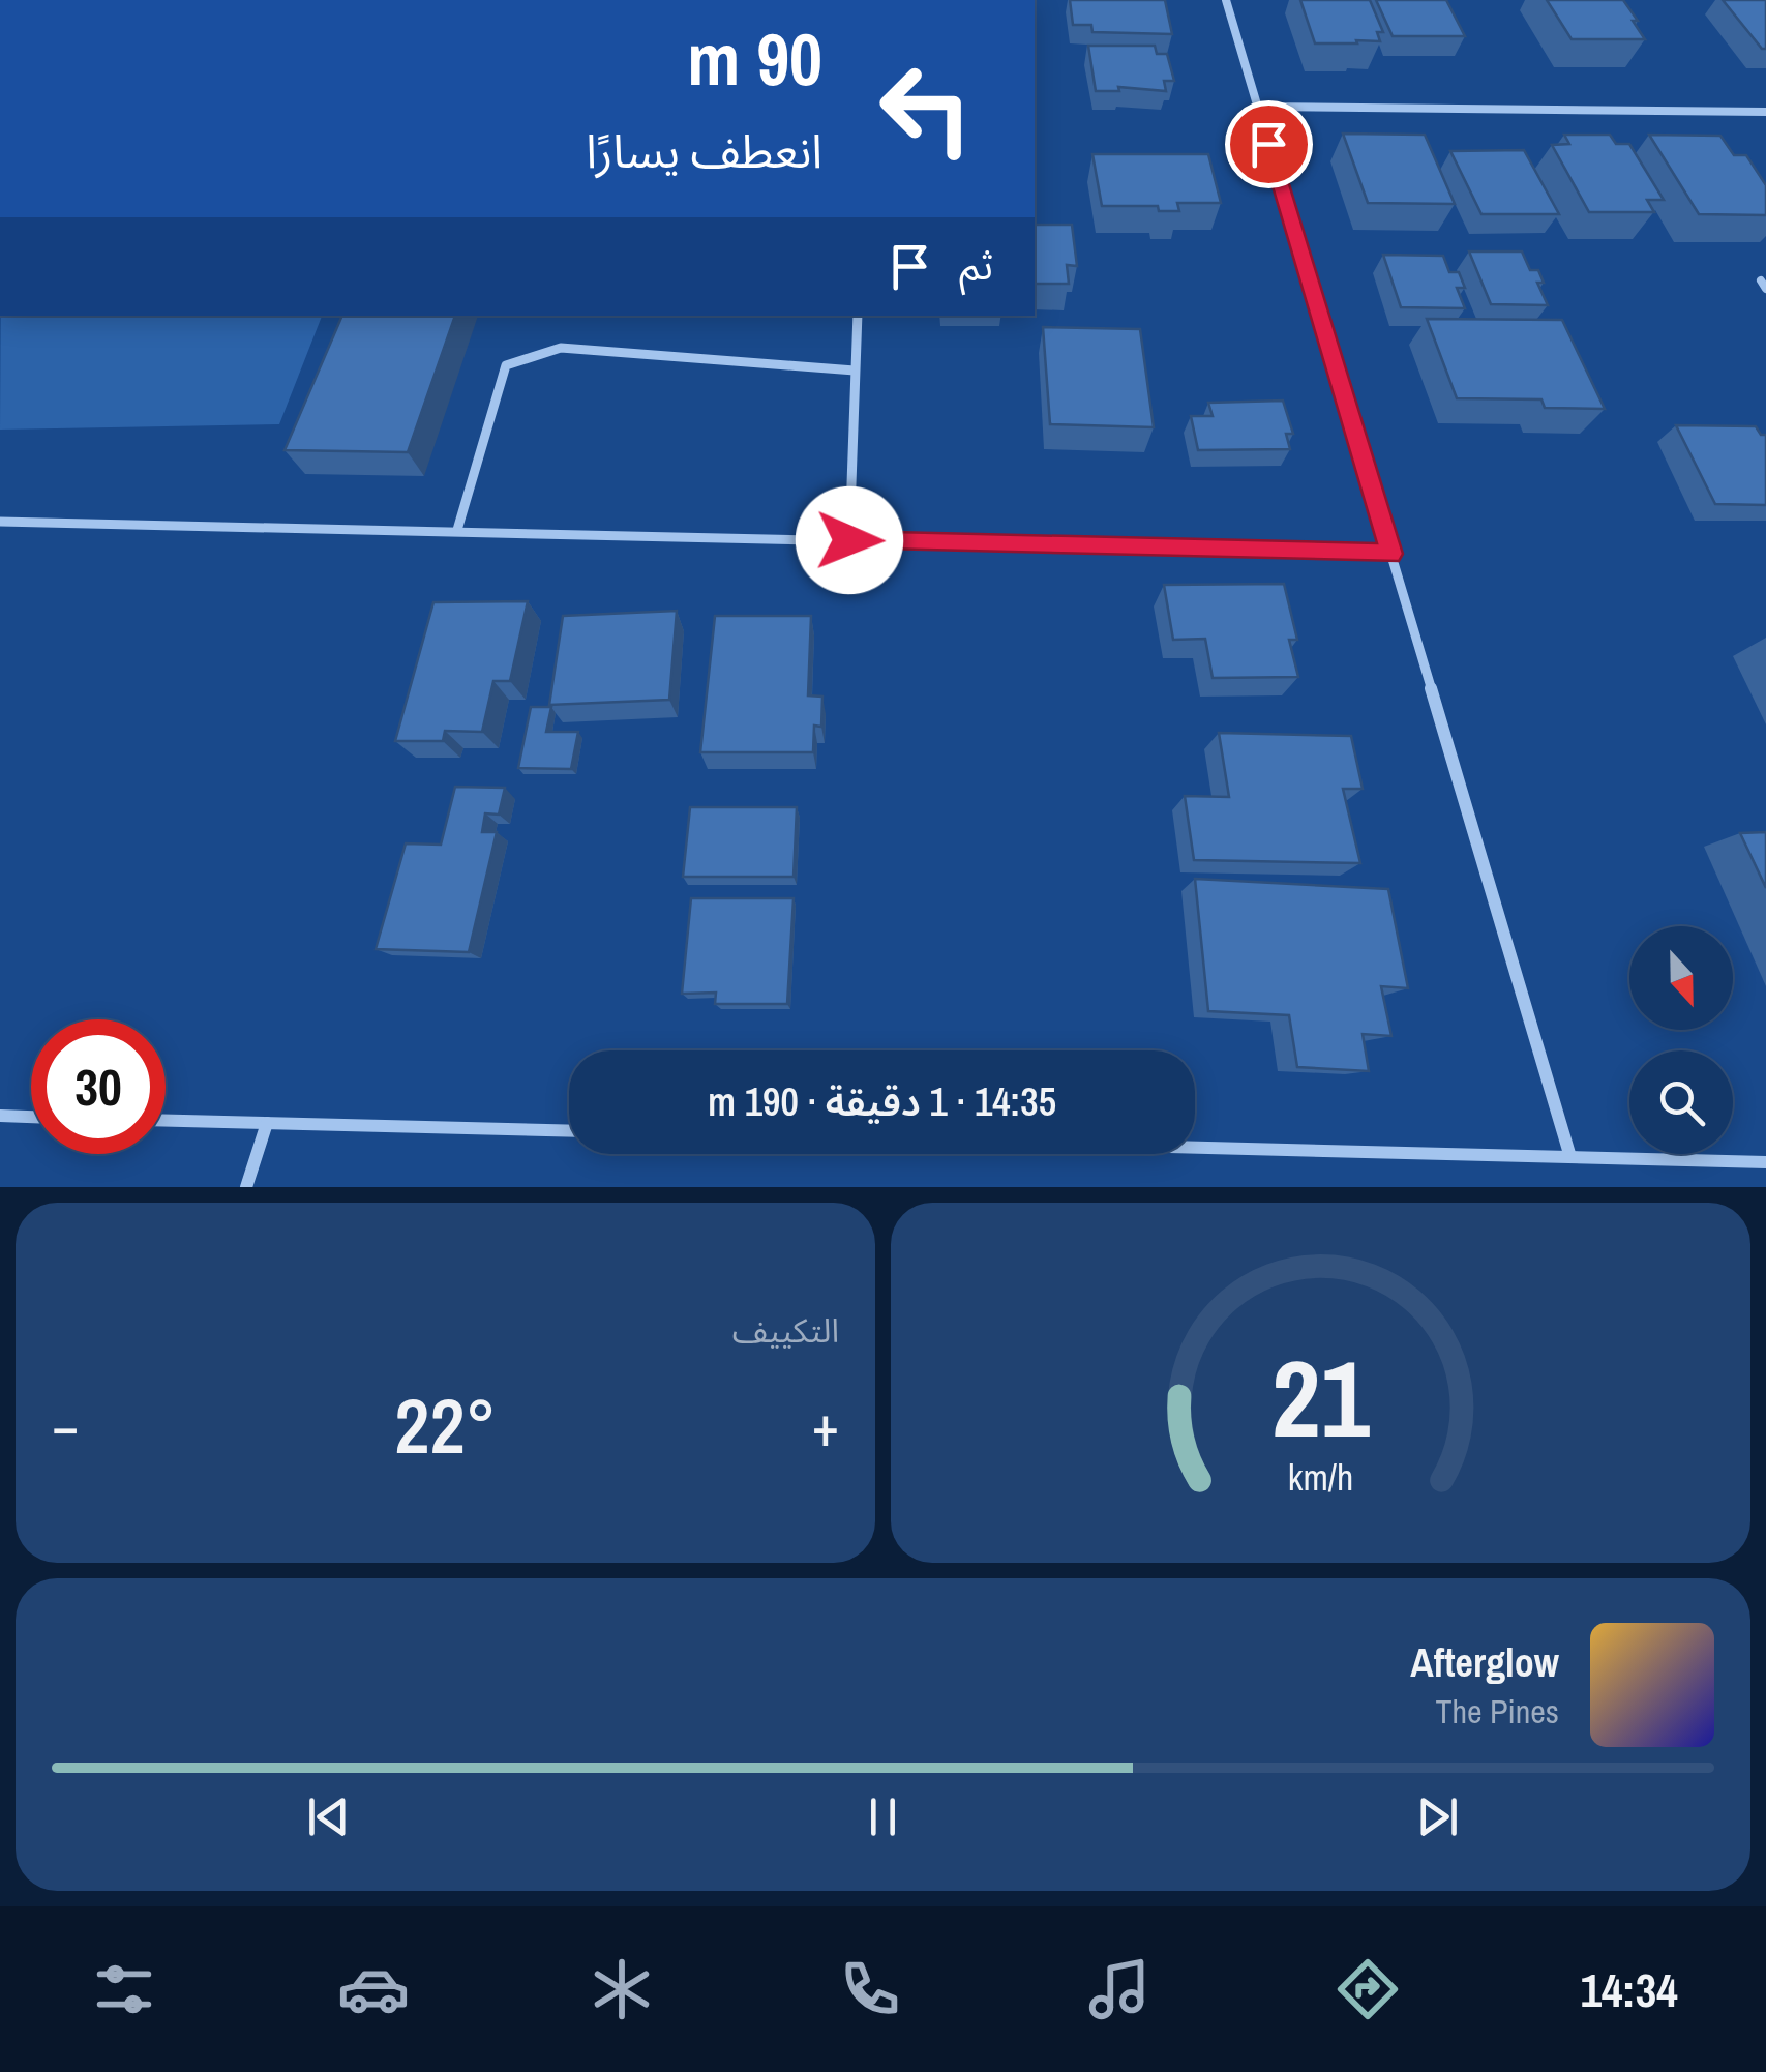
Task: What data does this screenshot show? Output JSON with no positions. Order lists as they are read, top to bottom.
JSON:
{
  "north": "bottom",
  "page": {
    "turn": ["90 m", "انعطف يسارًا"],
    "then": "ثم",
    "limit": "30",
    "trip": "14:35 · 1 دقيقة · 190 m",
    "tile": "التكييف",
    "heat": ["−", "22°", "+"],
    "song": ["Afterglow", "The Pines"],
    "tabs": "14:34",
    "gauge": ["21", "km/h"]
  }
}
